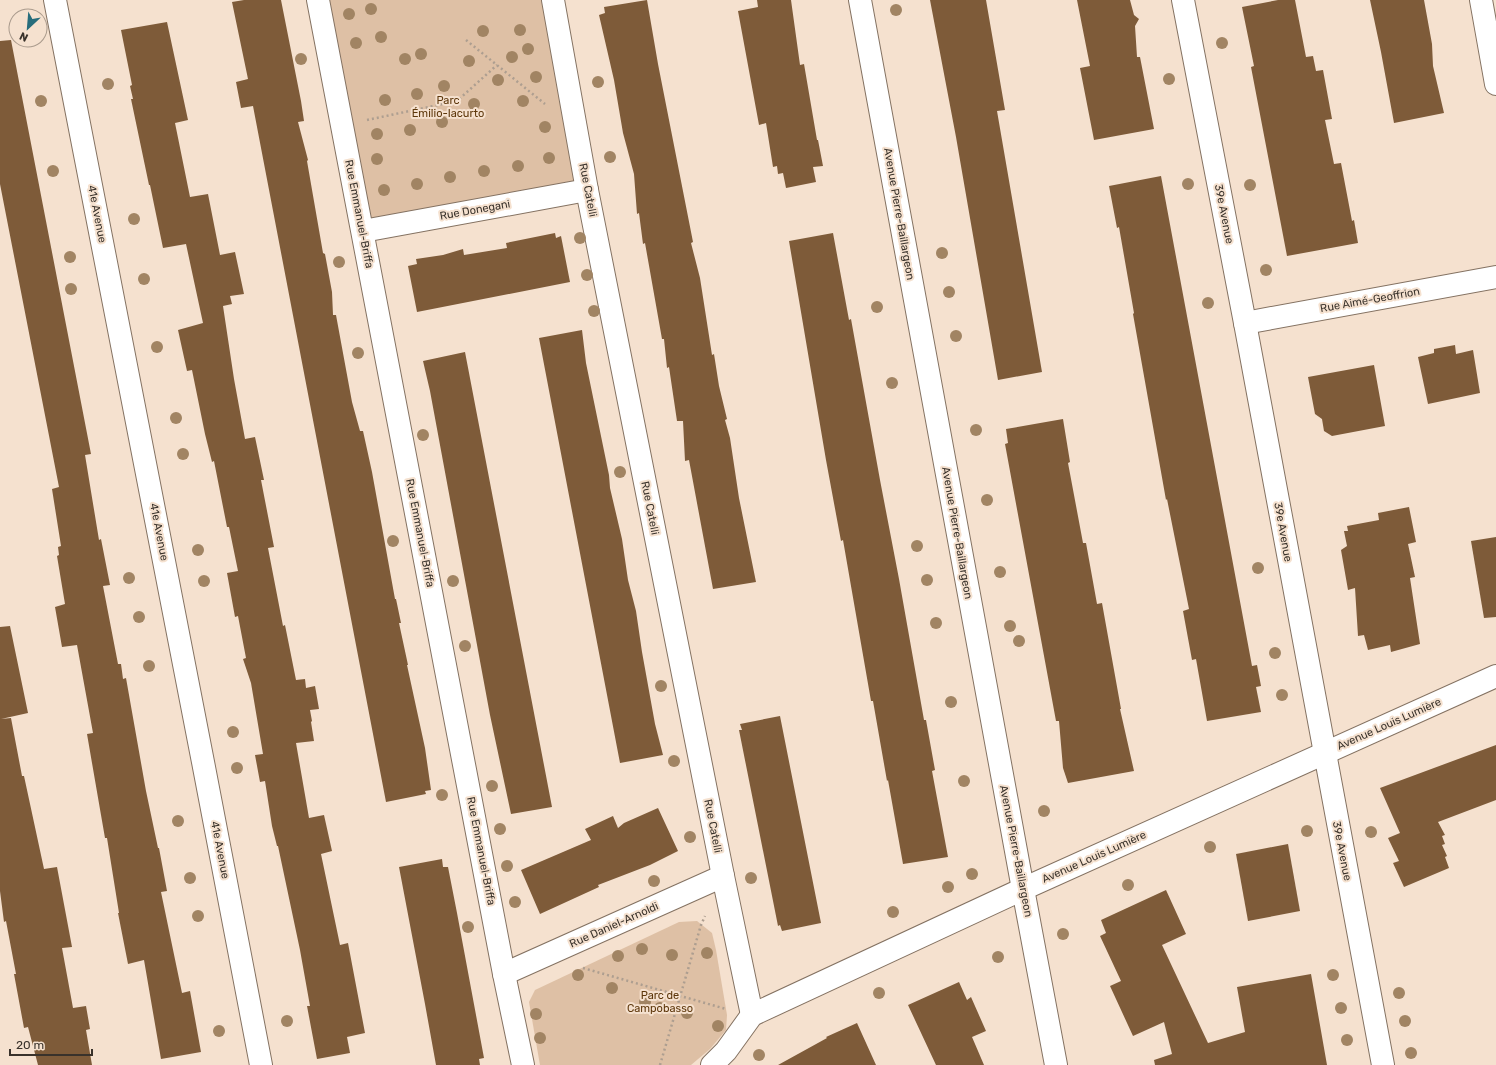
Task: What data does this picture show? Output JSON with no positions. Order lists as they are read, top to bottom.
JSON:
{
  "streets": {
    "street": [
      "Rue Catelli",
      "Rue Donegani",
      "41e Avenue",
      "Rue Emmanuel-Briffa",
      "Avenue Pierre-Baillargeon",
      "39e Avenue",
      "Rue Aimé-Geoffrion",
      "Avenue Louis Lumière",
      "Rue Daniel-Arnoldi"
    ]
  },
  "crossings": [
    ["Rue Catelli", "Rue Donegani"],
    ["Rue Catelli", "Avenue Louis Lumière"],
    ["Rue Catelli", "Rue Daniel-Arnoldi"],
    ["Rue Donegani", "Rue Emmanuel-Briffa"],
    ["Rue Emmanuel-Briffa", "Rue Daniel-Arnoldi"],
    ["Avenue Pierre-Baillargeon", "Avenue Louis Lumière"],
    ["39e Avenue", "Rue Aimé-Geoffrion"],
    ["39e Avenue", "Avenue Louis Lumière"]
  ],
  "parks": ["Parc Émilio-Iacurto", "Parc de Campobasso"],
  "scale_bar": "20 m",
  "north": "bottom left"
}
